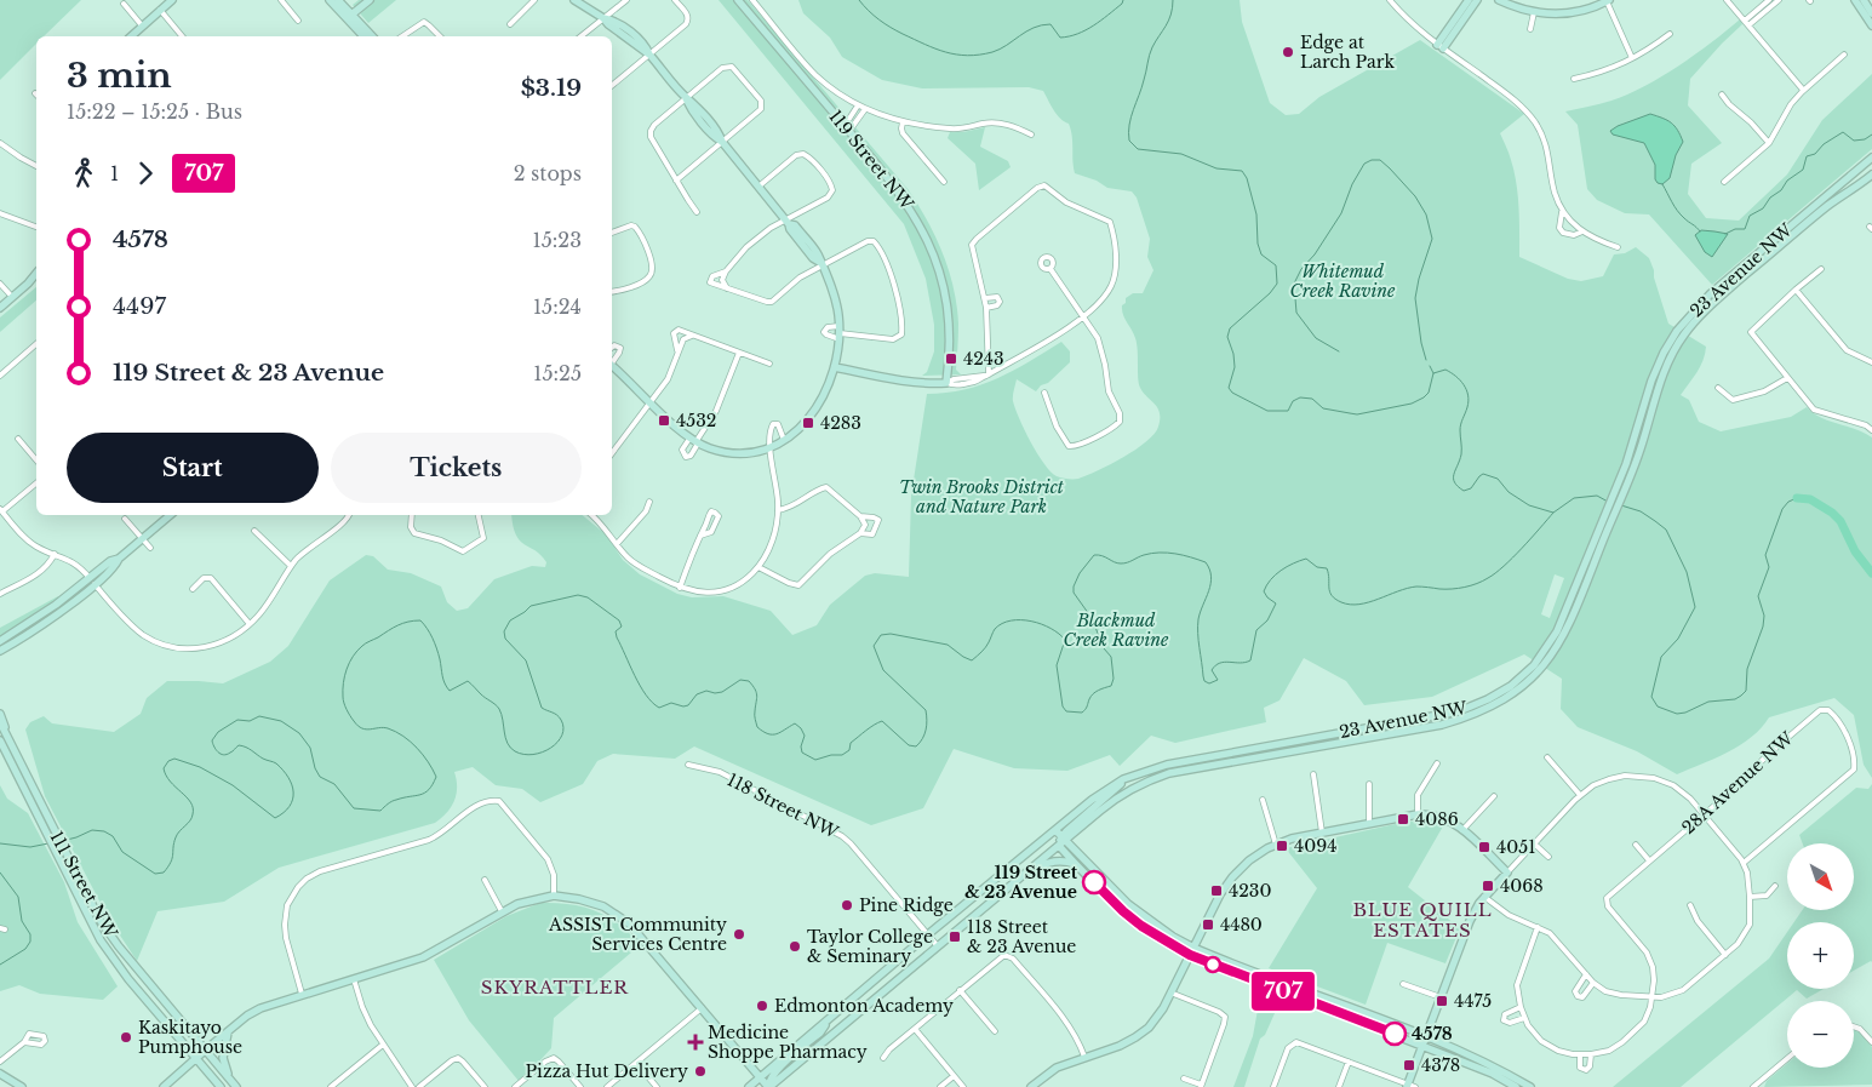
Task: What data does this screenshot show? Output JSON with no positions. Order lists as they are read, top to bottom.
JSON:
{
  "streets": {
    "main road": ["119 Street NW", "23 Avenue NW", "111 Street NW"],
    "street": ["28A Avenue NW", "118 Street NW"]
  },
  "crossings": [
    ["23 Avenue NW", "118 Street NW"]
  ],
  "districts": ["BLUE QUILL ESTATES", "SKYRATTLER"],
  "parks": ["Whitemud Creek Ravine", "Twin Brooks District and Nature Park", "Blackmud Creek Ravine"],
  "places": {
    "other": [
      "Edge at Larch Park",
      "119 Street & 23 Avenue",
      "Pine Ridge",
      "ASSIST Community Services Centre",
      "Taylor College & Seminary",
      "Edmonton Academy",
      "4578",
      "Kaskitayo Pumphouse",
      "Pizza Hut Delivery"
    ],
    "transit": [
      "4243",
      "4532",
      "4283",
      "4086",
      "4094",
      "4051",
      "4068",
      "4230",
      "4480",
      "118 Street & 23 Avenue",
      "4475",
      "4378"
    ],
    "health": ["Medicine Shoppe Pharmacy"]
  },
  "lines": ["bus line 707"],
  "north": "bottom right",
  "page": {
    "on_map": "707",
    "heading": ["3 min", "15:22 – 15:25 · Bus", "$3.19"],
    "legs": ["1", "707", "2 stops"],
    "list": [
      {
        "name": "4578",
        "value": "15:23"
      },
      {
        "name": "4497",
        "value": "15:24"
      },
      {
        "name": "119 Street & 23 Avenue",
        "value": "15:25"
      }
    ],
    "buttons": ["Start", "Tickets"],
    "map_buttons": ["+", "−"]
  }
}
